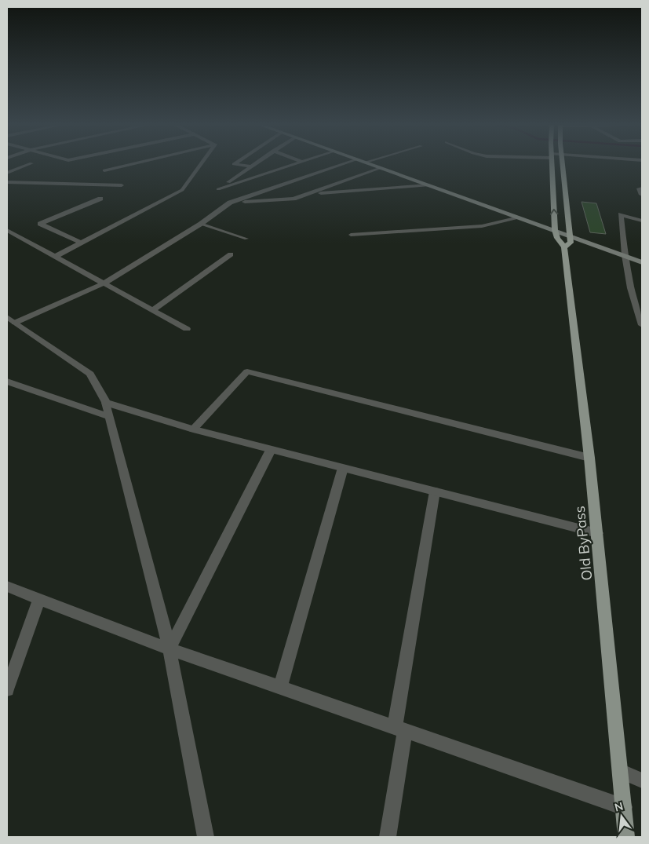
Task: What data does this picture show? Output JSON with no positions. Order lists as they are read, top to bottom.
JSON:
{
  "streets": {
    "main road": ["Old ByPass"]
  },
  "north": "top"
}
